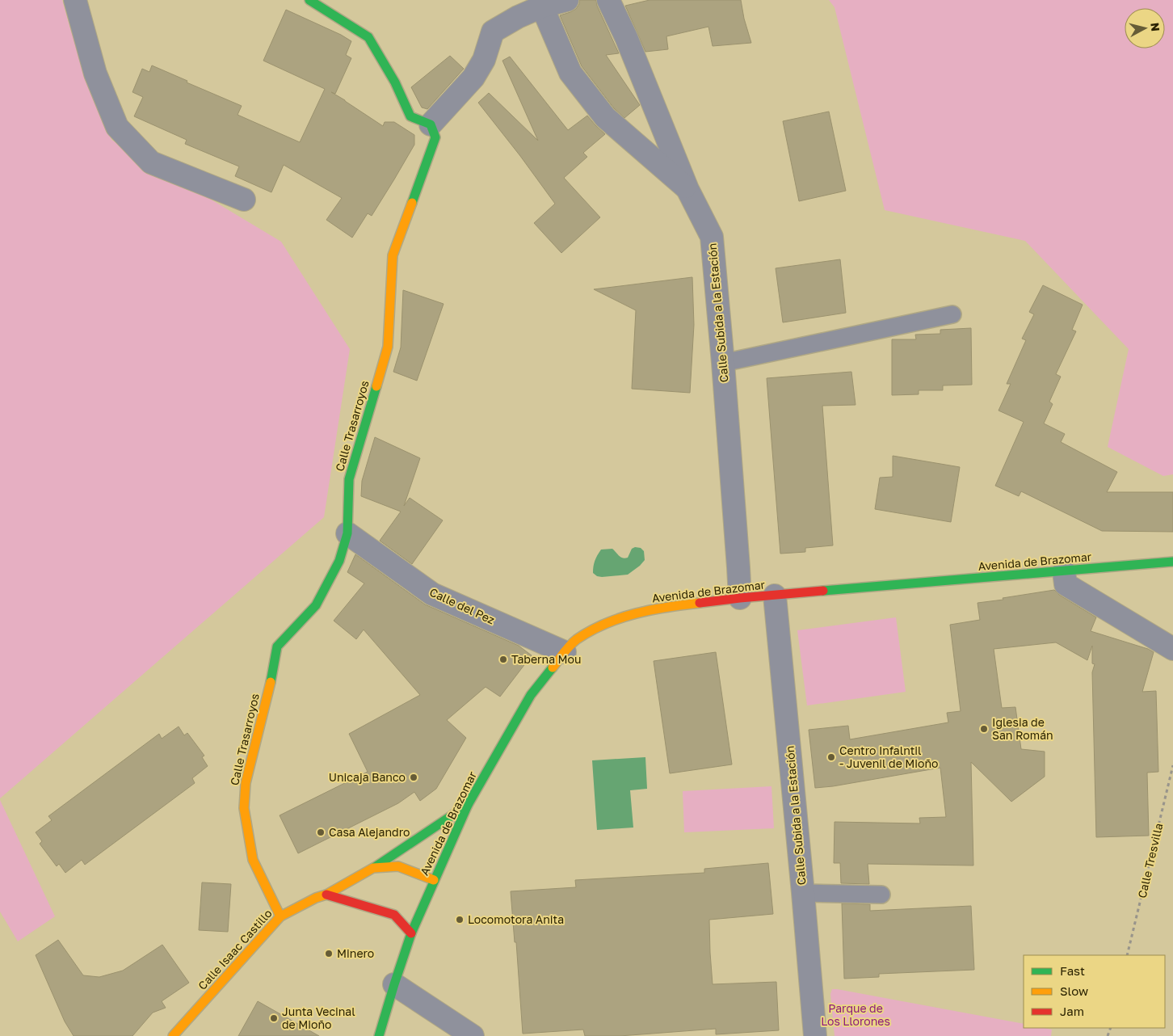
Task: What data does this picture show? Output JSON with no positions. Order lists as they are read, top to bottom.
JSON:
{
  "streets": {
    "main road": ["Calle Trasarroyos", "Avenida de Brazomar", "Calle Isaac Castillo"],
    "street": ["Calle Subida a la Estación", "Calle del Pez"],
    "path": ["Calle Tresvilla"]
  },
  "crossings": [
    ["Calle Subida a la Estación", "Avenida de Brazomar"],
    ["Calle Trasarroyos", "Calle del Pez"],
    ["Calle Trasarroyos", "Calle Isaac Castillo"],
    ["Avenida de Brazomar", "Calle del Pez"],
    ["Avenida de Brazomar", "Calle Isaac Castillo"]
  ],
  "parks": ["Parque de Los Llorones"],
  "places": [
    "Taberna Mou",
    "Iglesia de San Román",
    "Centro Infalntil - Juvenil de Mioño",
    "Unicaja Banco",
    "Casa Alejandro",
    "Locomotora Anita",
    "Minero",
    "Junta Vecinal de Mioño"
  ],
  "legend": ["Fast", "Slow", "Jam"],
  "north": "right"
}
